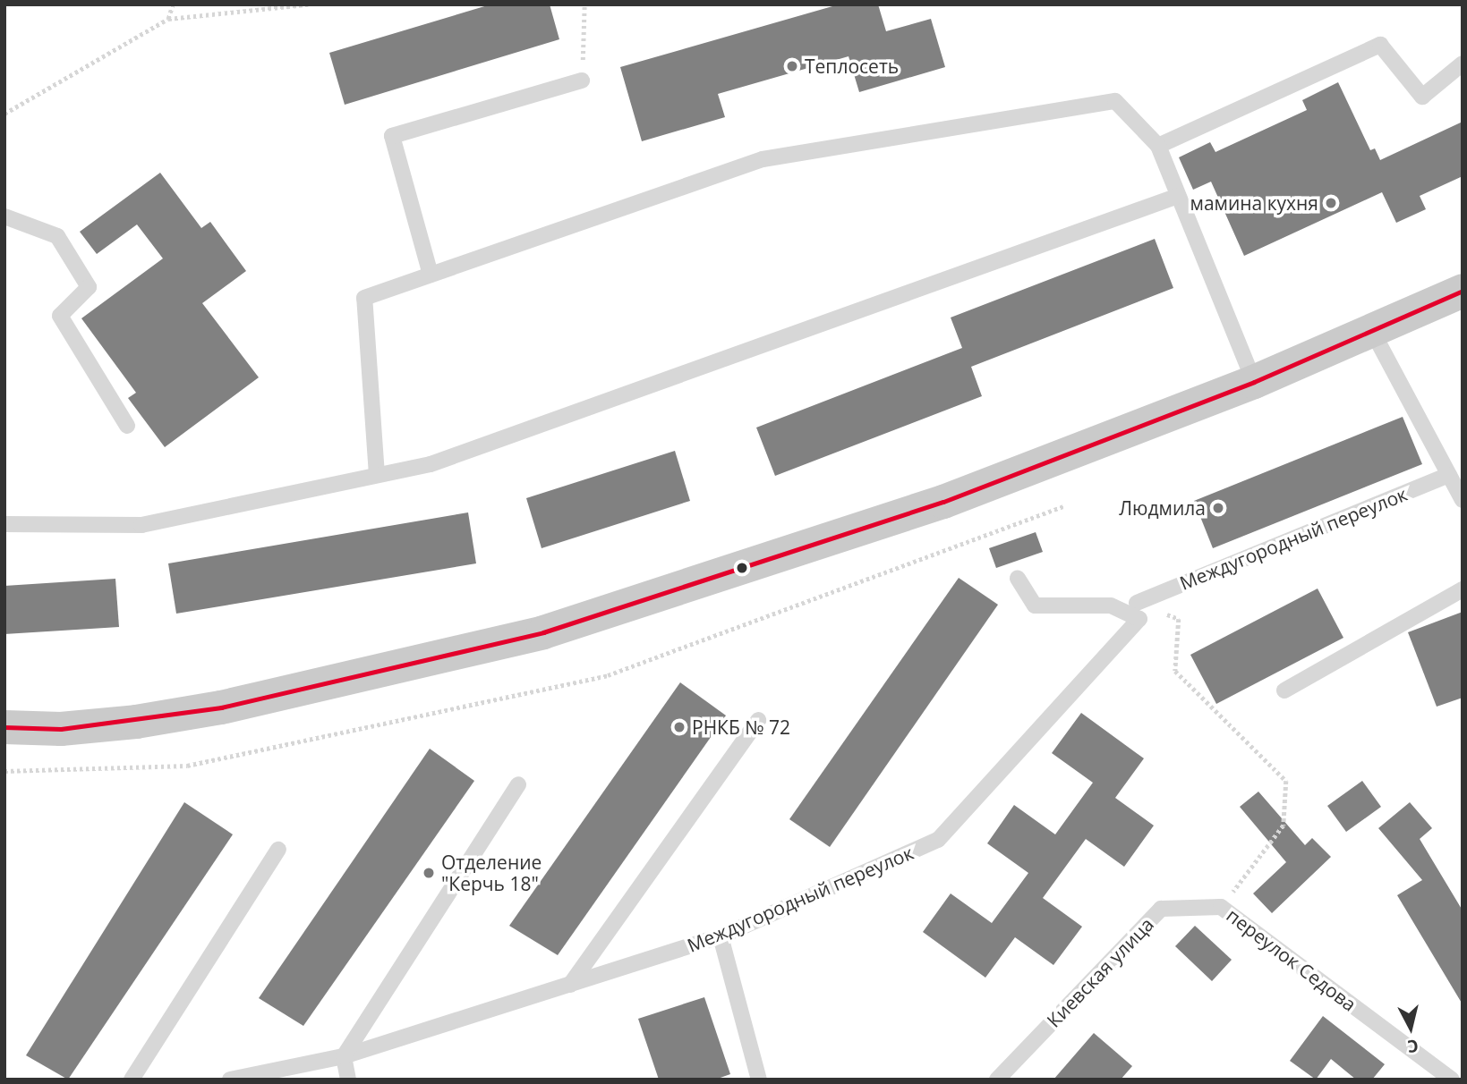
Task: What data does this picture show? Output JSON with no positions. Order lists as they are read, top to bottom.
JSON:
{
  "streets": {
    "lane": ["Междугородный переулок", "переулок Седова", "Киевская улица"]
  },
  "crossings": [
    ["переулок Седова", "Киевская улица"]
  ],
  "places": [
    "Теплосеть",
    "мамина кухня",
    "Людмила",
    "РНКБ № 72",
    "Отделение \"Керчь 18\""
  ],
  "north": "bottom"
}
